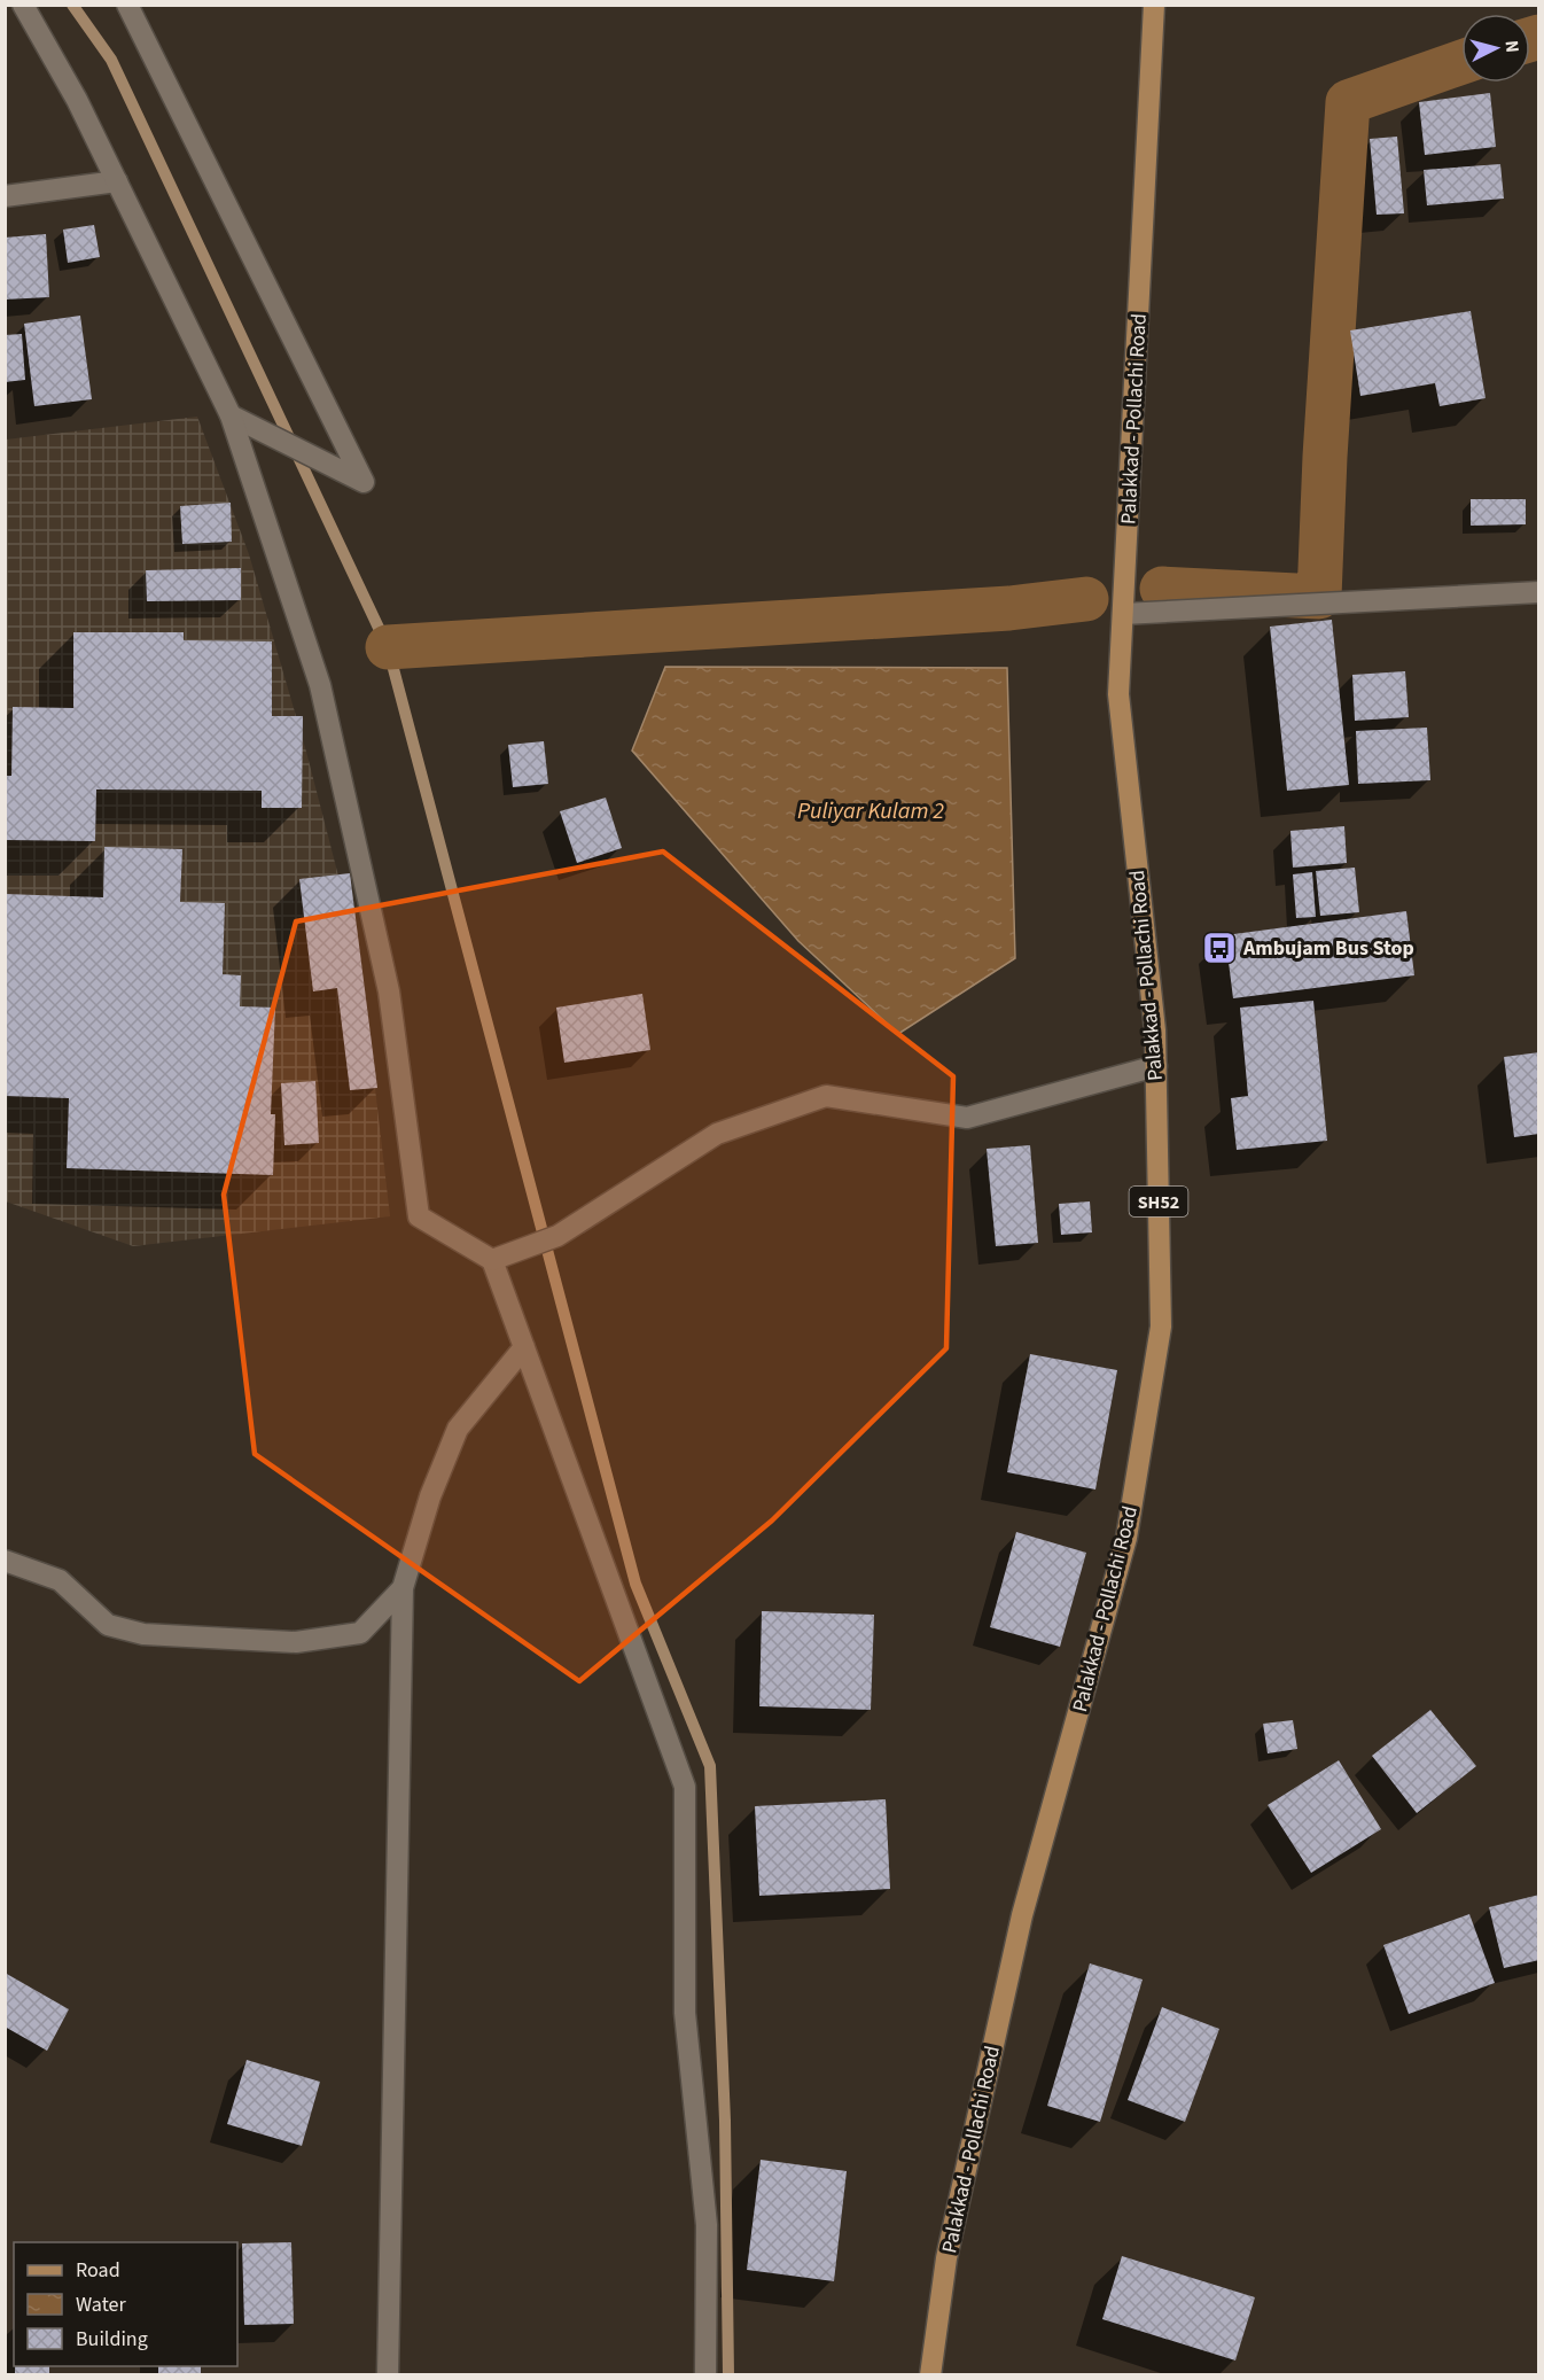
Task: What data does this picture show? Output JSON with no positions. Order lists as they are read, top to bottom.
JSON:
{
  "streets": {
    "main road": ["Palakkad - Pollachi Road", "SH52"]
  },
  "water": ["Puliyar Kulam 2"],
  "places": {
    "bus stop": ["Ambujam Bus Stop"]
  },
  "legend": ["Road", "Water", "Building"],
  "north": "right"
}
